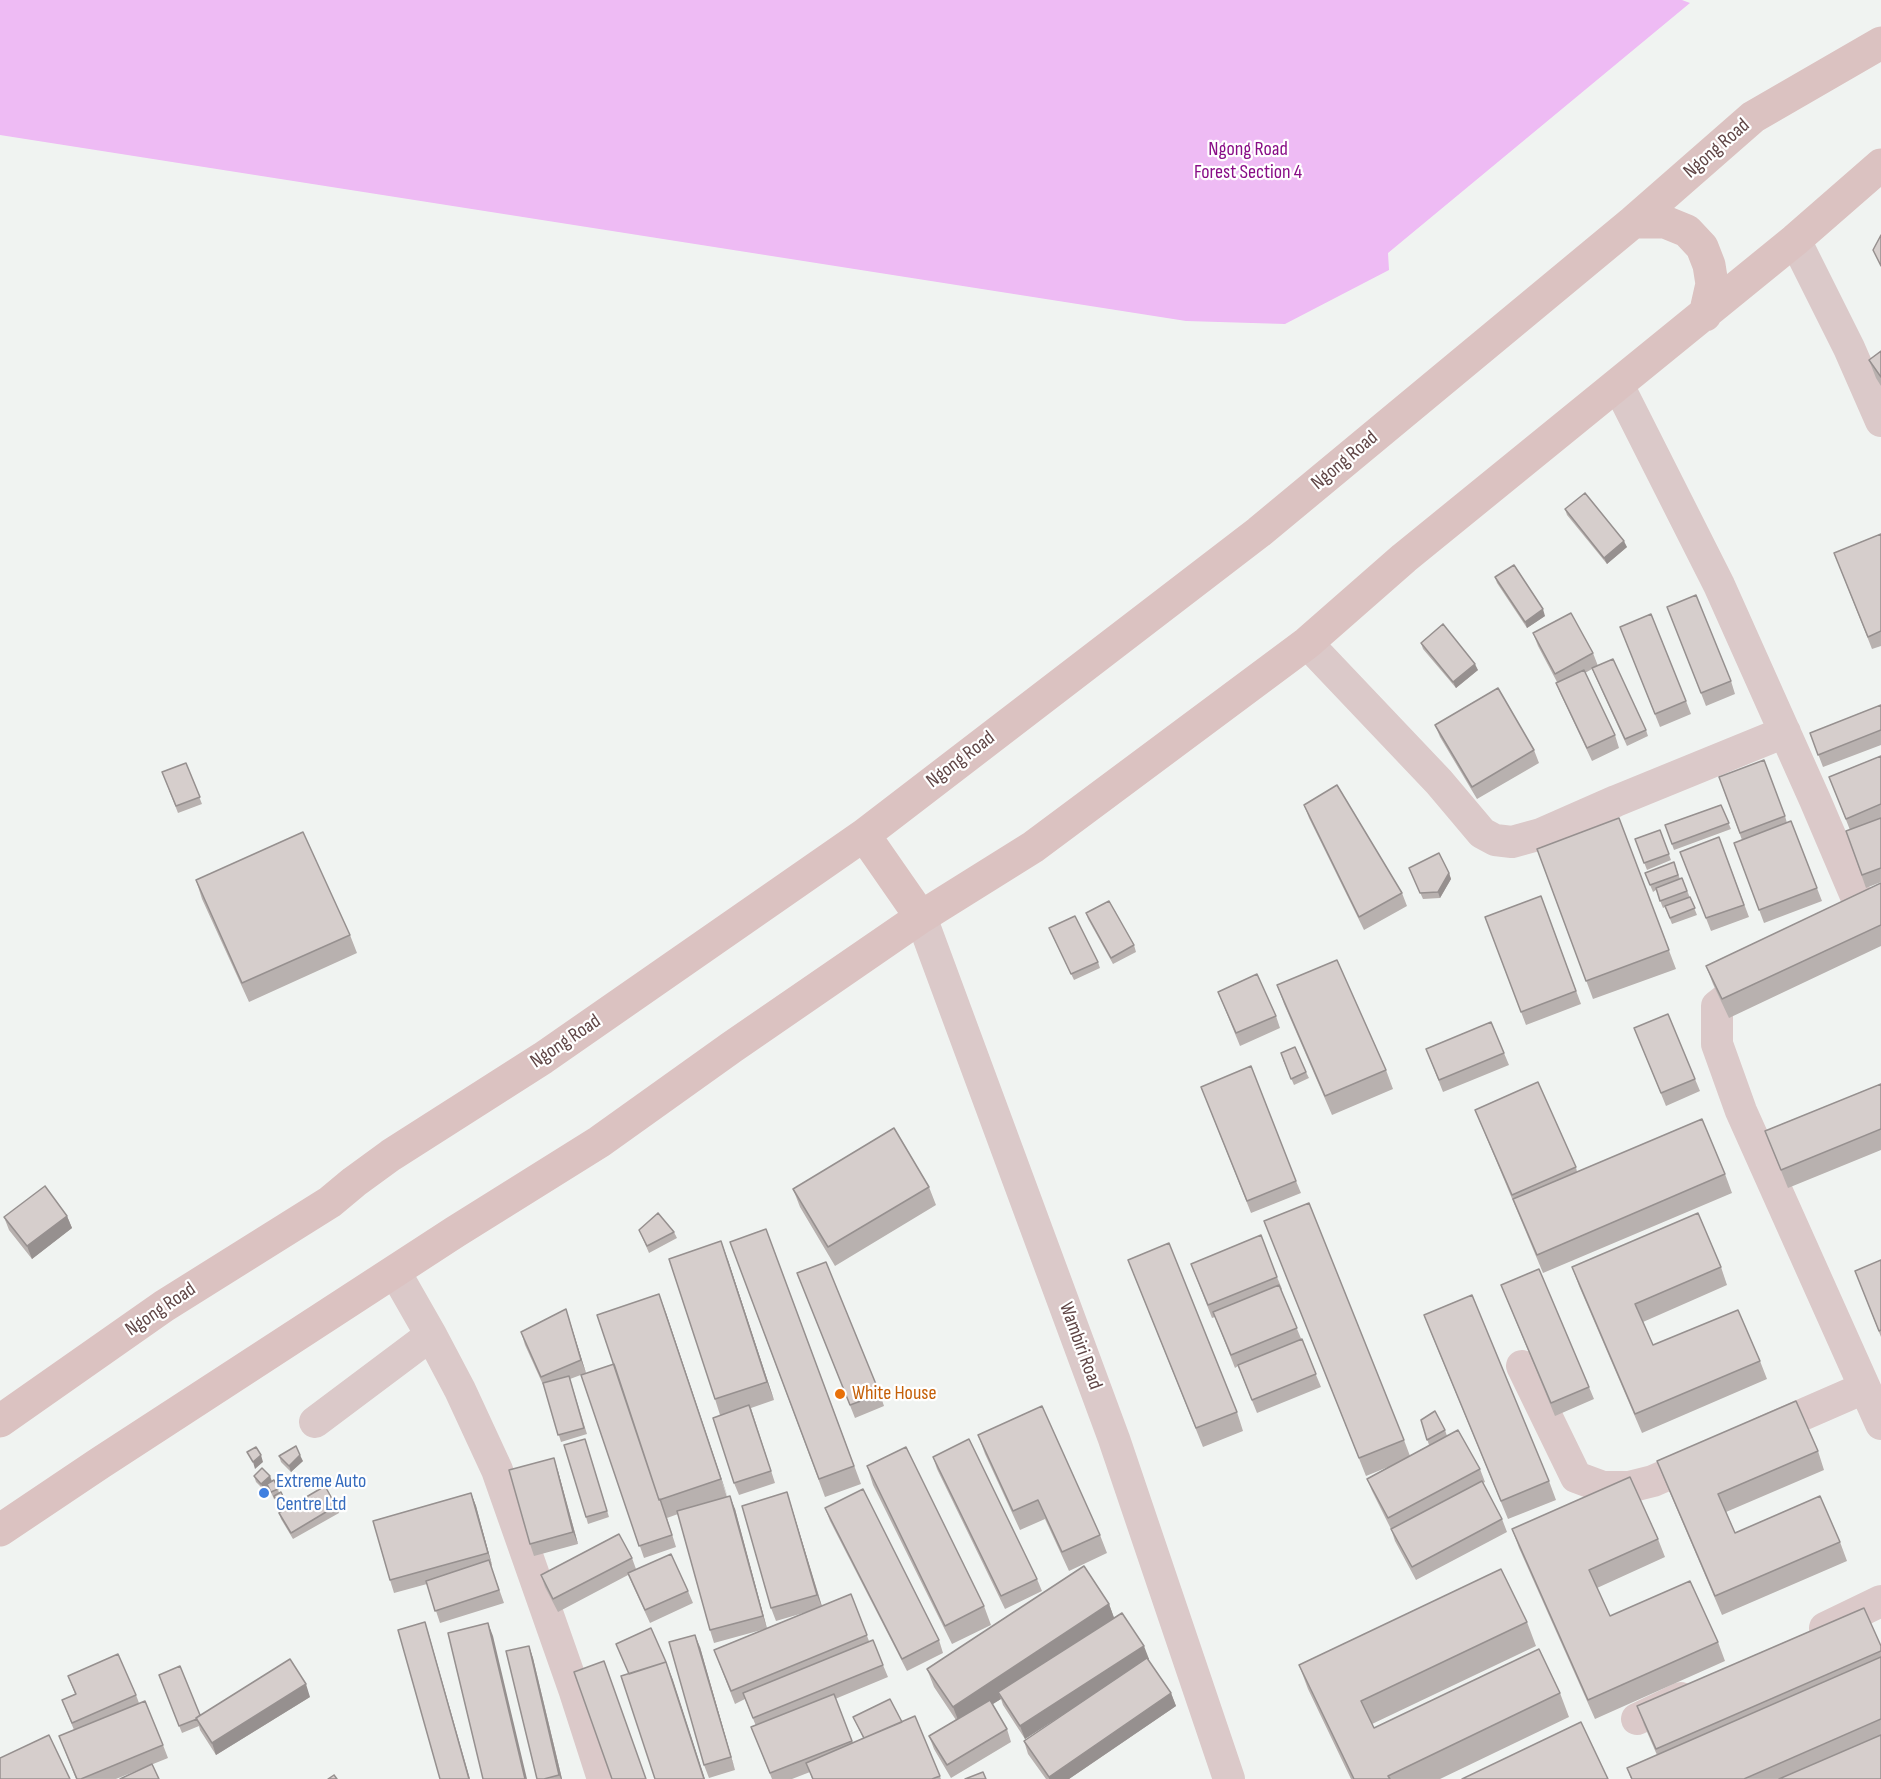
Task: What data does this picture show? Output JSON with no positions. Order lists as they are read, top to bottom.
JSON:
{
  "streets": {
    "main road": ["Ngong Road"],
    "street": ["Wambiri Road"]
  },
  "parks": ["Ngong Road Forest Section 4"],
  "places": ["White House", "Extreme Auto Centre Ltd"]
}
